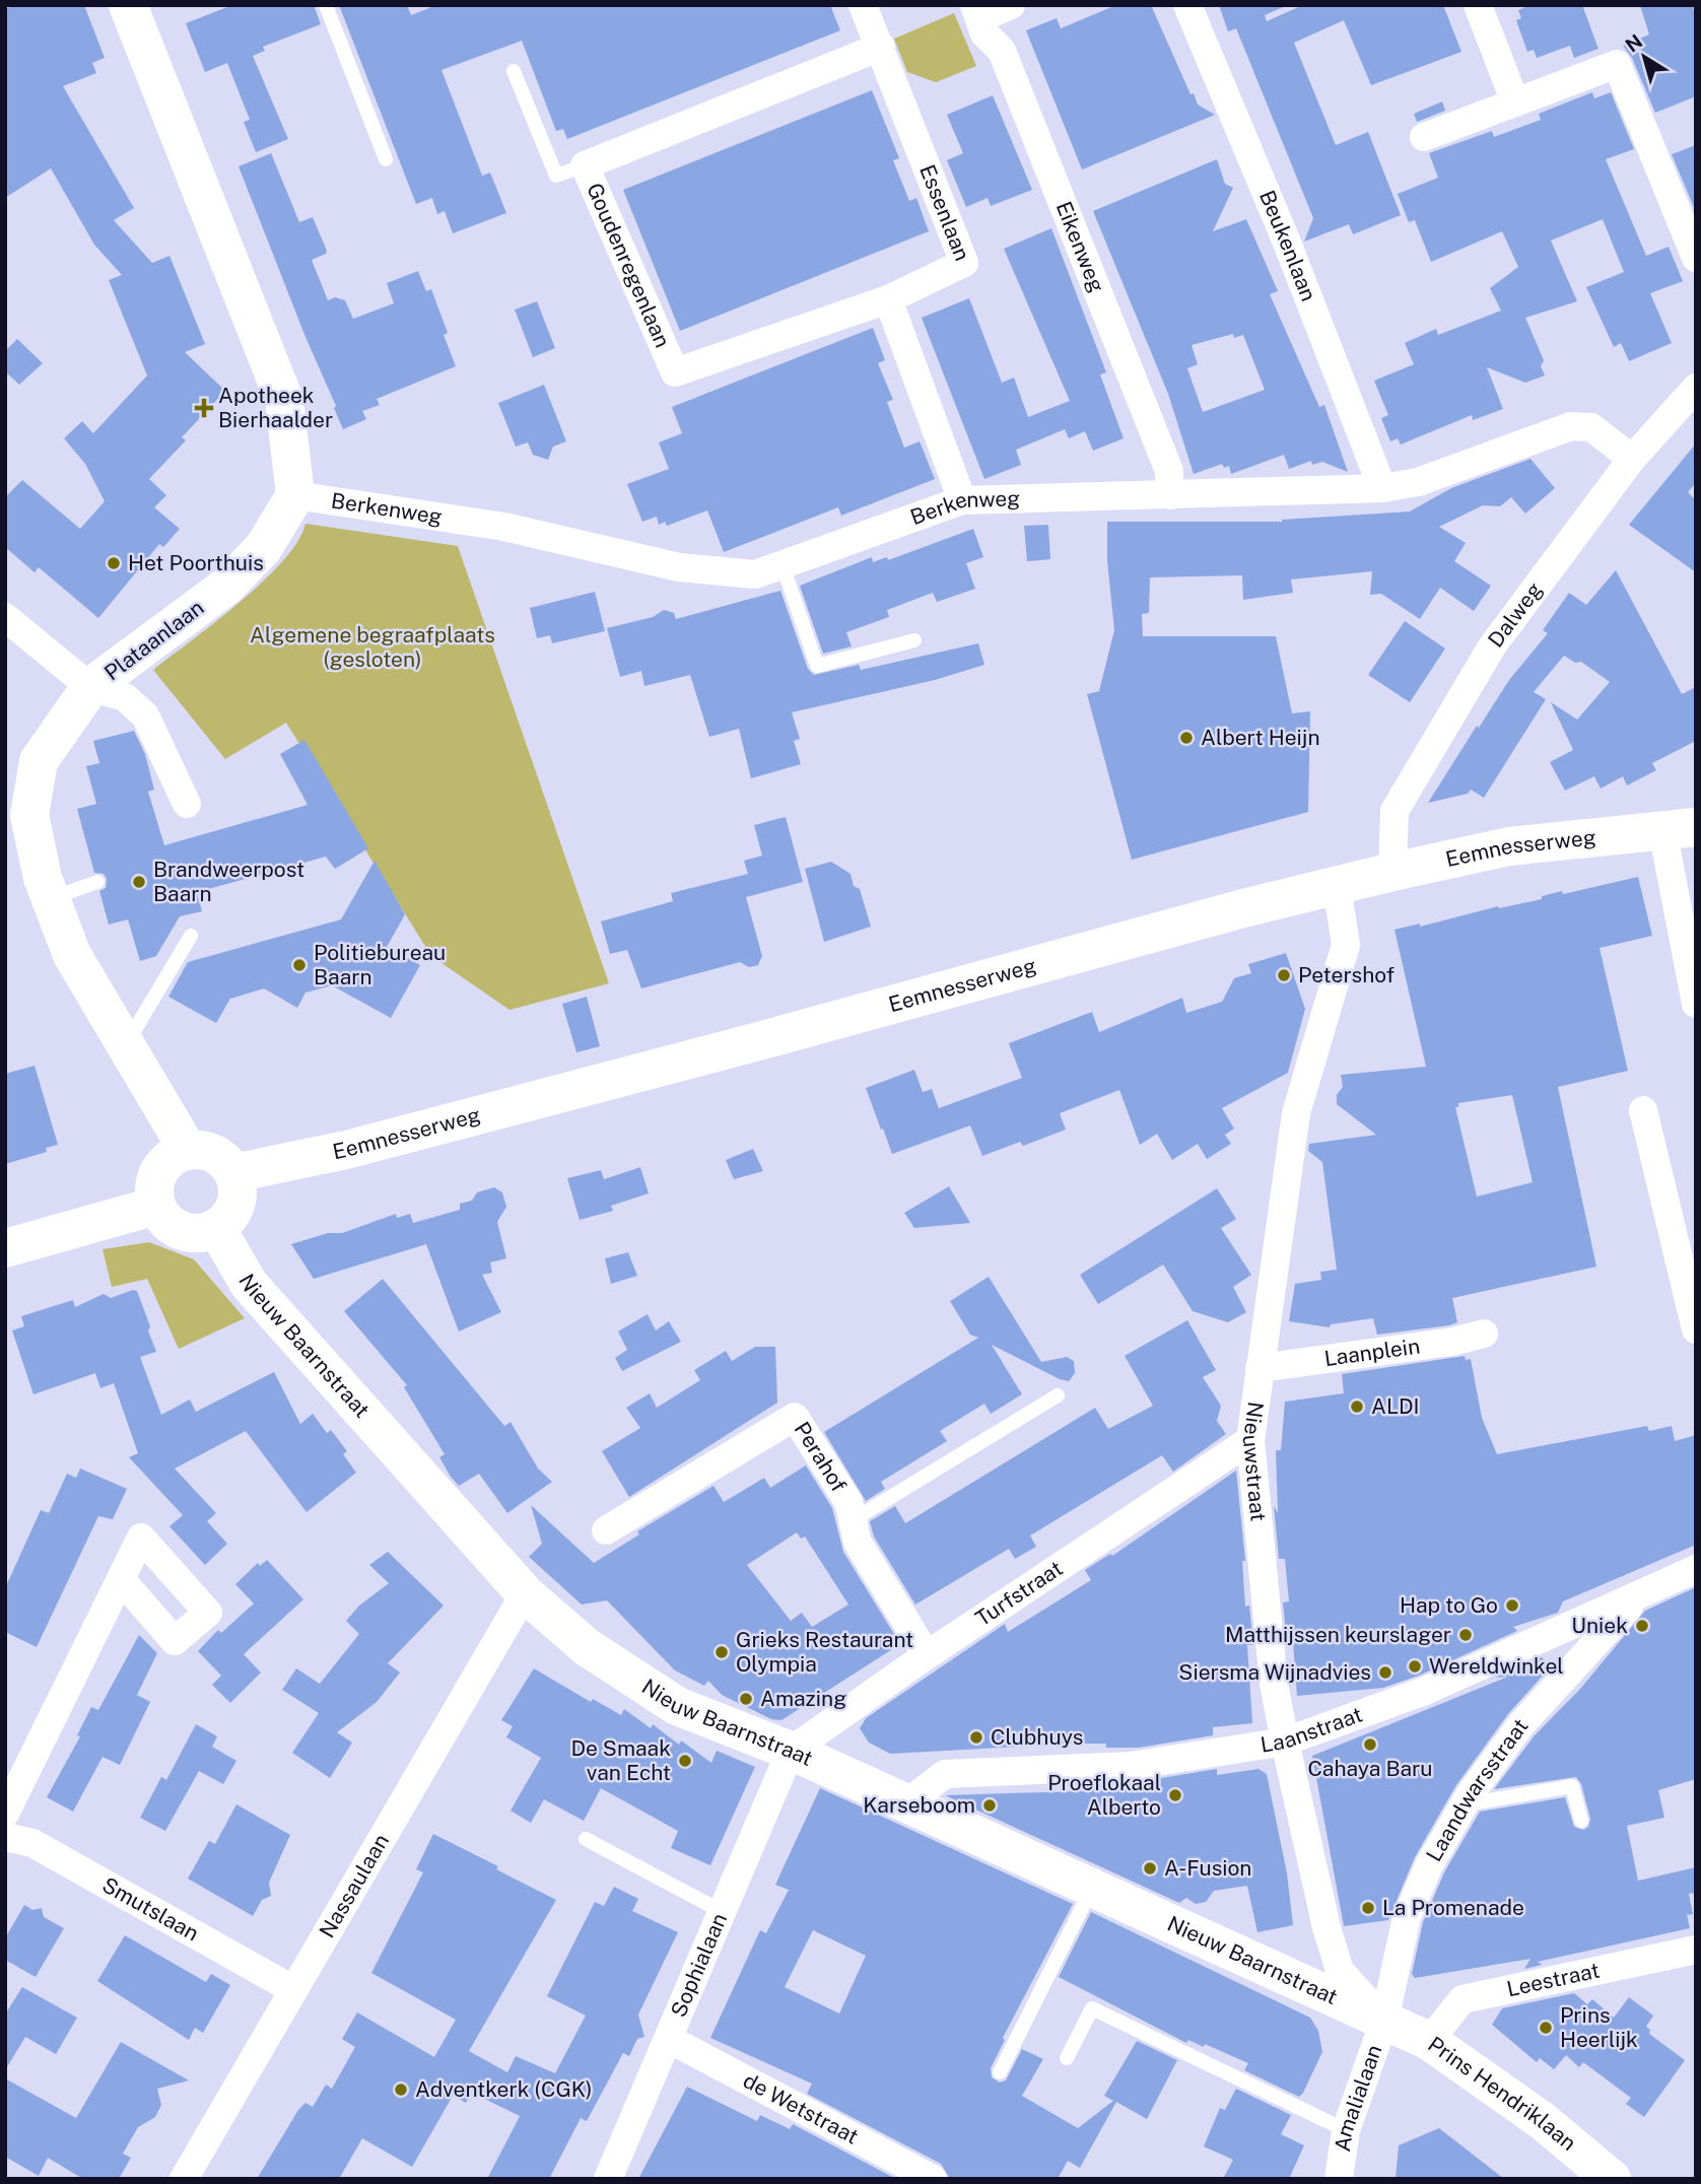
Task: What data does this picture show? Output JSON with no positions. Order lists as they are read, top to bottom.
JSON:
{
  "streets": {
    "street": [
      "Essenlaan",
      "Beukenlaan",
      "Eikenweg",
      "Goudenregenlaan",
      "Berkenweg",
      "Dalweg",
      "Plataanlaan",
      "Eemnesserweg",
      "Nieuw Baarnstraat",
      "Laanplein",
      "Perahof",
      "Nieuwstraat",
      "Turfstraat",
      "Laanstraat",
      "Laandwarsstraat",
      "Nassaulaan",
      "Smutslaan",
      "Sophialaan",
      "Leestraat",
      "Prins Hendriklaan",
      "Amalialaan",
      "de Wetstraat"
    ]
  },
  "crossings": [
    ["Essenlaan", "Goudenregenlaan"],
    ["Beukenlaan", "Berkenweg"],
    ["Eikenweg", "Berkenweg"],
    ["Berkenweg", "Dalweg"],
    ["Berkenweg", "Plataanlaan"],
    ["Dalweg", "Eemnesserweg"],
    ["Plataanlaan", "Eemnesserweg"],
    ["Plataanlaan", "Nieuw Baarnstraat"],
    ["Eemnesserweg", "Nieuw Baarnstraat"],
    ["Eemnesserweg", "Nieuwstraat"],
    ["Nieuw Baarnstraat", "Nieuwstraat"],
    ["Nieuw Baarnstraat", "Turfstraat"],
    ["Nieuw Baarnstraat", "Laanstraat"],
    ["Nieuw Baarnstraat", "Laandwarsstraat"],
    ["Nieuw Baarnstraat", "Nassaulaan"],
    ["Nieuw Baarnstraat", "Sophialaan"],
    ["Nieuw Baarnstraat", "Prins Hendriklaan"],
    ["Nieuw Baarnstraat", "Amalialaan"],
    ["Laanplein", "Nieuwstraat"],
    ["Perahof", "Turfstraat"],
    ["Nieuwstraat", "Turfstraat"],
    ["Nieuwstraat", "Laanstraat"],
    ["Nieuwstraat", "Laandwarsstraat"],
    ["Nieuwstraat", "Prins Hendriklaan"],
    ["Nieuwstraat", "Amalialaan"],
    ["Turfstraat", "Sophialaan"],
    ["Laanstraat", "Laandwarsstraat"],
    ["Laandwarsstraat", "Prins Hendriklaan"],
    ["Laandwarsstraat", "Amalialaan"],
    ["Nassaulaan", "Smutslaan"],
    ["Sophialaan", "de Wetstraat"],
    ["Leestraat", "Prins Hendriklaan"],
    ["Prins Hendriklaan", "Amalialaan"]
  ],
  "parks": ["Algemene begraafplaats (gesloten)"],
  "places": {
    "health": ["Apotheek Bierhaalder"],
    "other": [
      "Het Poorthuis",
      "Albert Heijn",
      "Brandweerpost Baarn",
      "Politiebureau Baarn",
      "Petershof",
      "ALDI",
      "Hap to Go",
      "Uniek",
      "Matthijssen keurslager",
      "Grieks Restaurant Olympia",
      "Wereldwinkel",
      "Siersma Wijnadvies",
      "Amazing",
      "Clubhuys",
      "Cahaya Baru",
      "De Smaak van Echt",
      "Proeflokaal Alberto",
      "Karseboom",
      "A-Fusion",
      "La Promenade",
      "Prins Heerlijk",
      "Adventkerk (CGK)"
    ]
  },
  "north": "top left"
}
